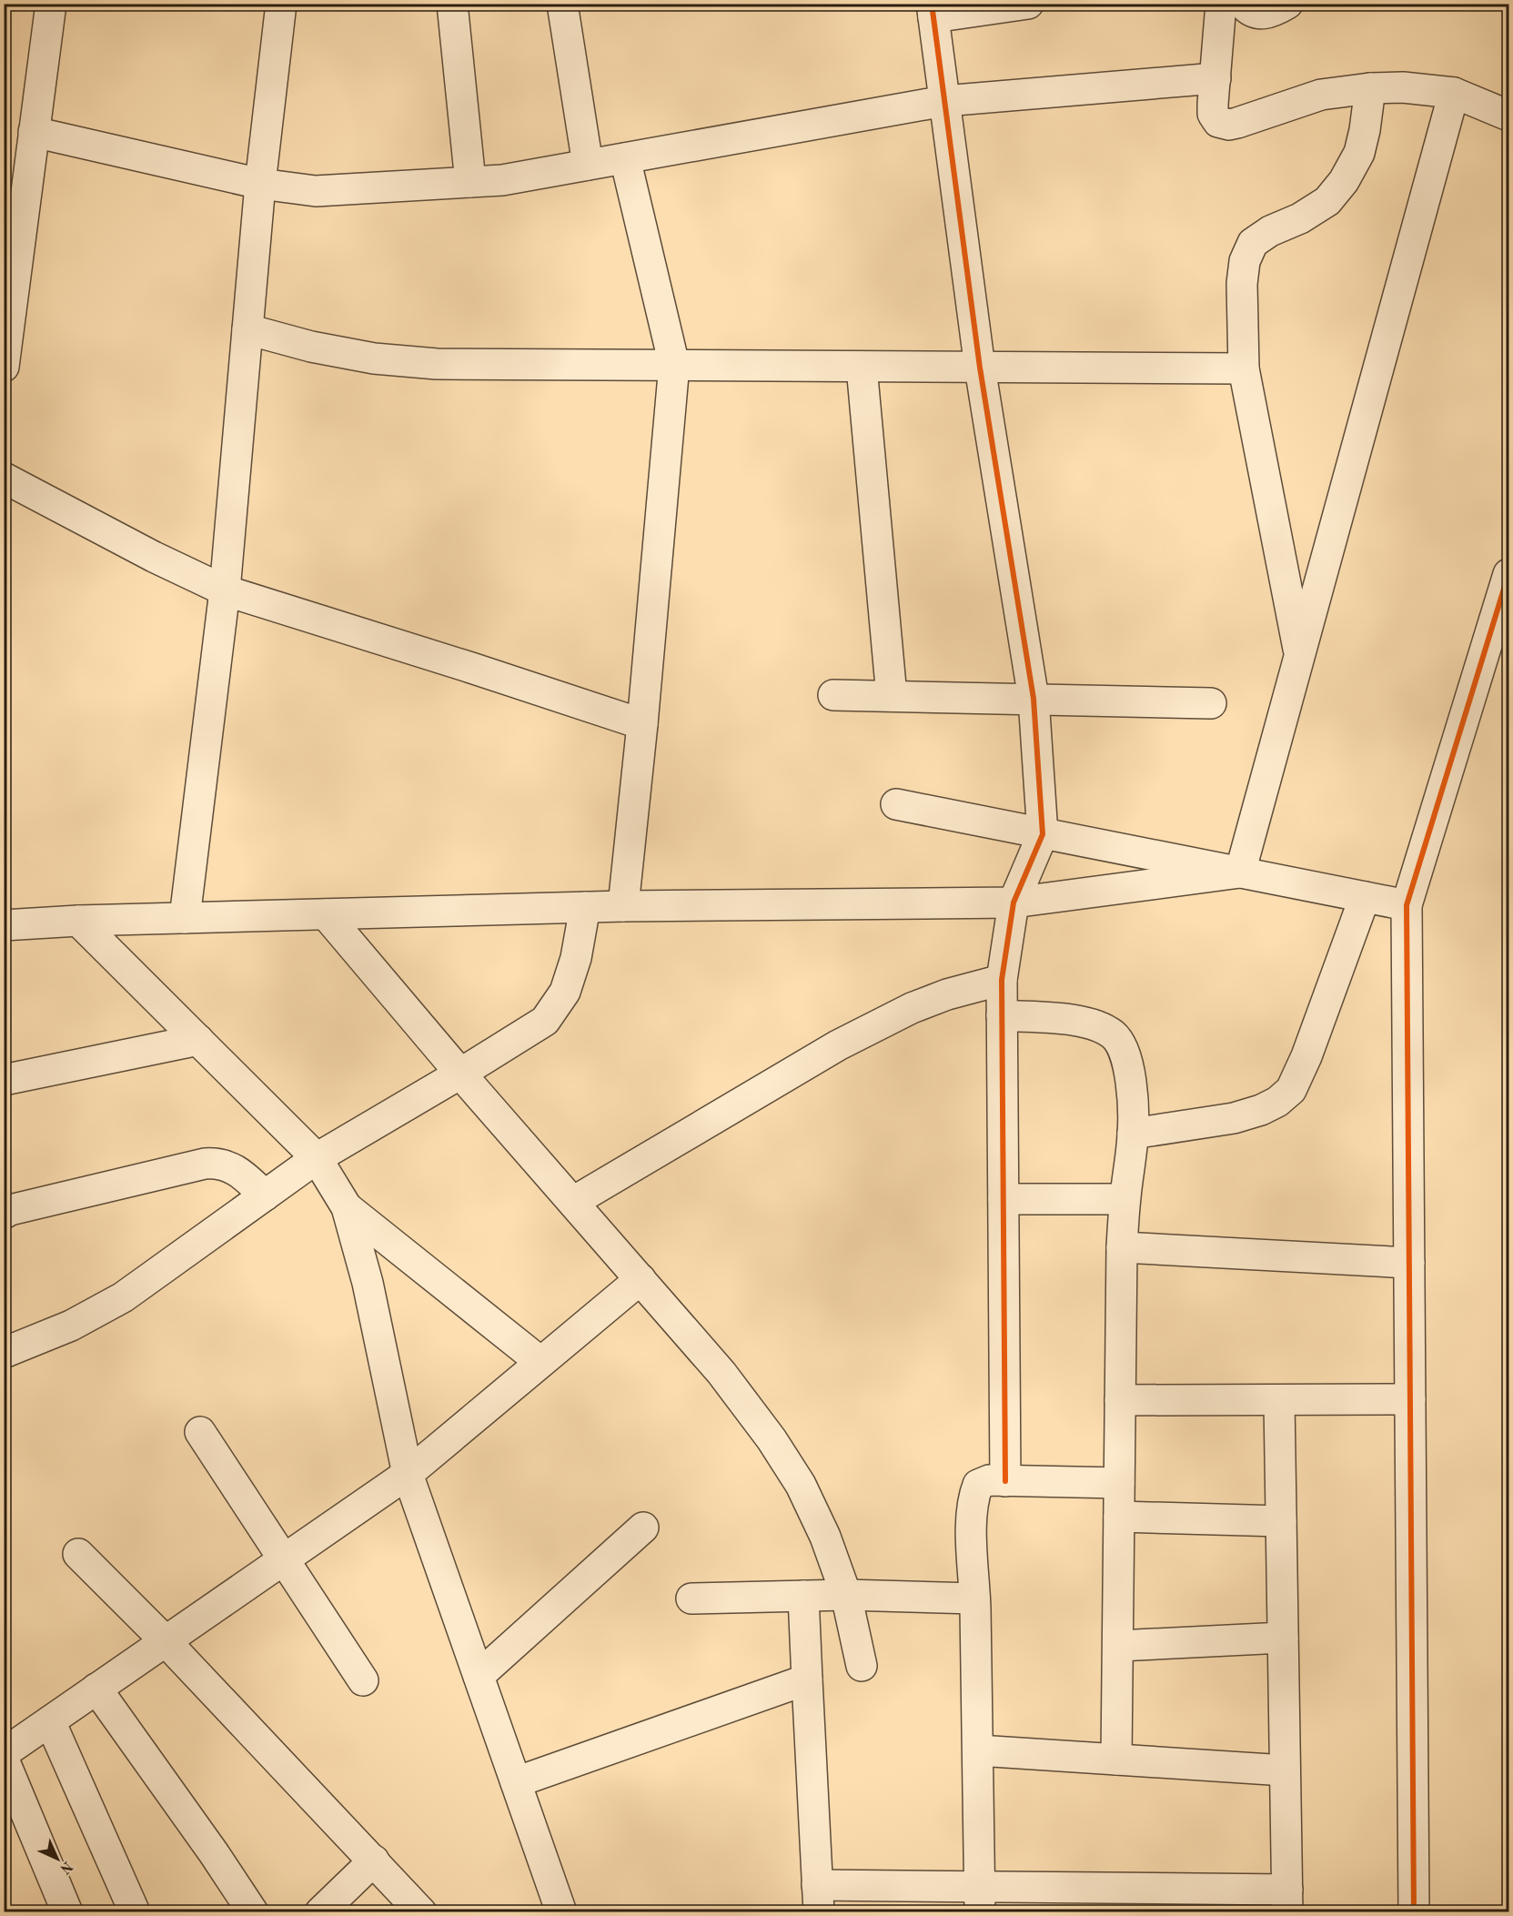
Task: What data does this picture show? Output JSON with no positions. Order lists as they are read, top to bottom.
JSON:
{
  "north": "bottom right"
}
